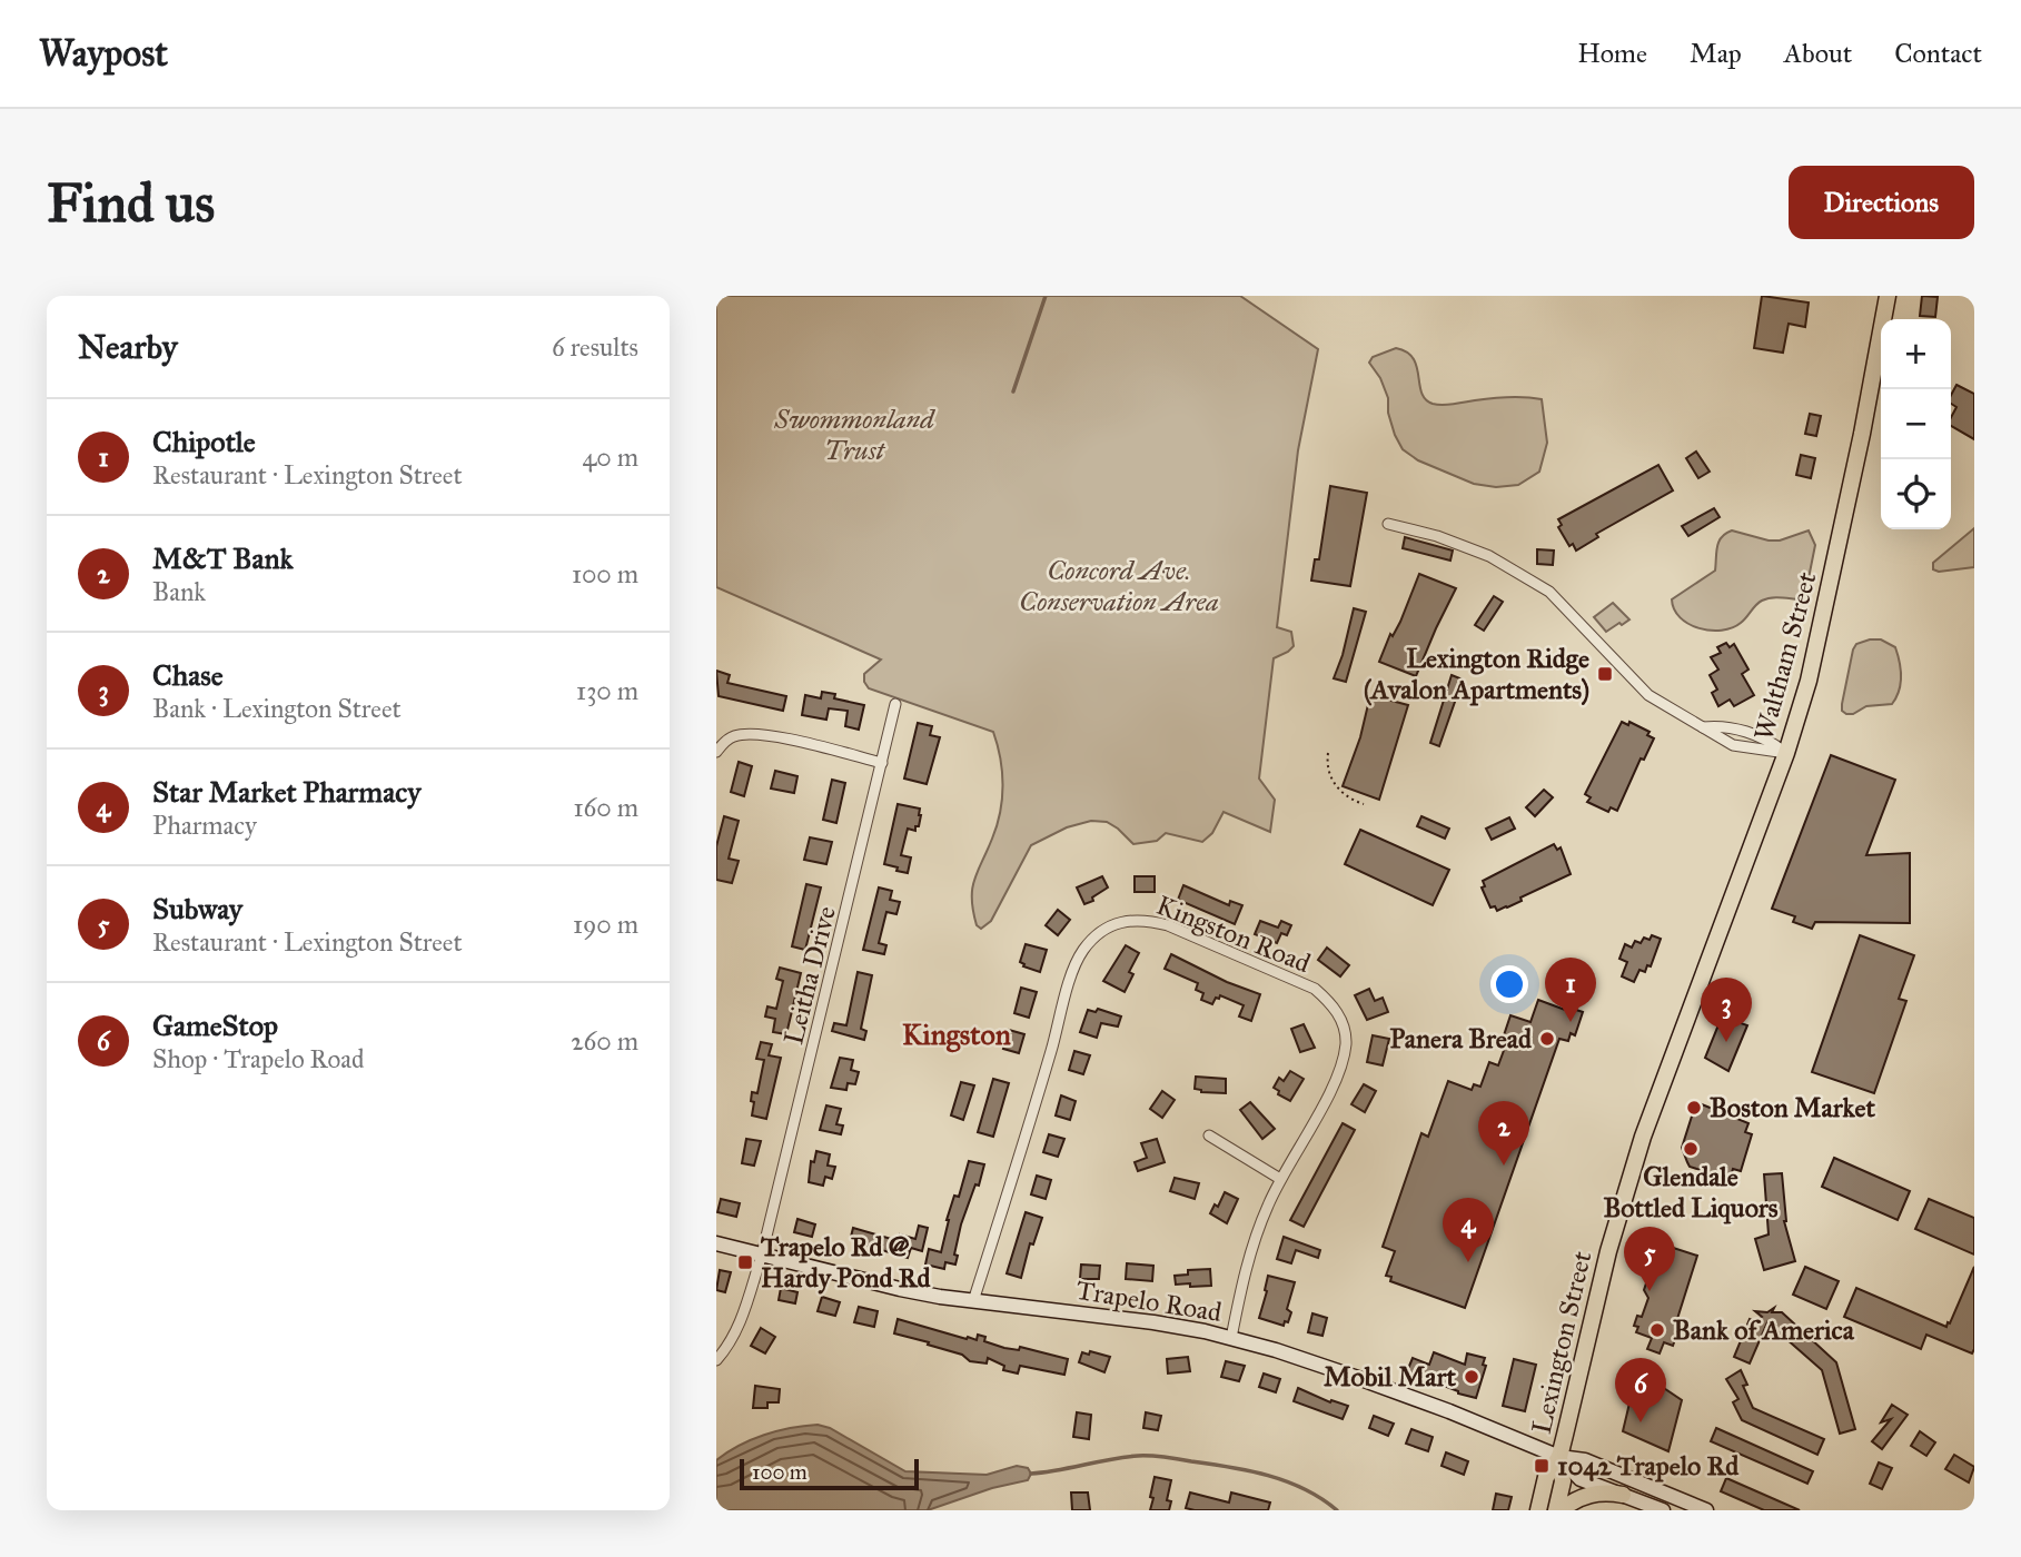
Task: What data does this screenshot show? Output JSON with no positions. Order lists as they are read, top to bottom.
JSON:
{
  "streets": {
    "main road": ["Waltham Street", "Trapelo Road", "Lexington Street"],
    "street": ["Kingston Road", "Leitha Drive"]
  },
  "crossings": [
    ["Waltham Street", "Lexington Street"],
    ["Kingston Road", "Trapelo Road"],
    ["Leitha Drive", "Trapelo Road"],
    ["Trapelo Road", "Lexington Street"]
  ],
  "districts": ["Kingston"],
  "parks": ["Swommonland Trust", "Concord Ave. Conservation Area"],
  "places": {
    "transit": ["Lexington Ridge (Avalon Apartments)", "Trapelo Rd @ Hardy Pond Rd", "1042 Trapelo Rd"],
    "other": [
      "Panera Bread",
      "Boston Market",
      "Glendale Bottled Liquors",
      "Bank of America",
      "Mobil Mart"
    ]
  },
  "scale_bar": "100 m",
  "page": {
    "header": "Waypost",
    "nav": [
      "Home",
      "Map",
      "About",
      "Contact"
    ],
    "buttons": "Directions",
    "title": "Find us",
    "heading": ["Nearby", "6 results"],
    "map_buttons": ["+", "−"],
    "list": [
      {
        "mark": "1",
        "name": "Chipotle",
        "note": "Restaurant · Lexington Street",
        "value": "40 m"
      },
      {
        "mark": "2",
        "name": "M&T Bank",
        "note": "Bank",
        "value": "100 m"
      },
      {
        "mark": "3",
        "name": "Chase",
        "note": "Bank · Lexington Street",
        "value": "130 m"
      },
      {
        "mark": "4",
        "name": "Star Market Pharmacy",
        "note": "Pharmacy",
        "value": "160 m"
      },
      {
        "mark": "5",
        "name": "Subway",
        "note": "Restaurant · Lexington Street",
        "value": "190 m"
      },
      {
        "mark": "6",
        "name": "GameStop",
        "note": "Shop · Trapelo Road",
        "value": "260 m"
      }
    ],
    "pins": [
      "1",
      "3",
      "2",
      "4",
      "5",
      "6"
    ],
    "scale": "100 m"
  }
}
